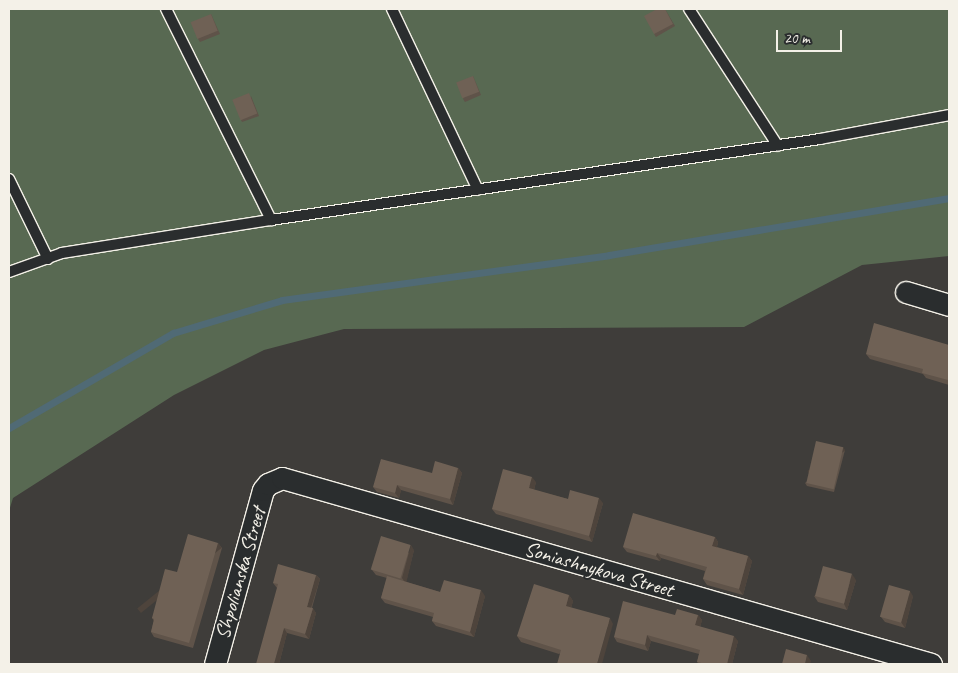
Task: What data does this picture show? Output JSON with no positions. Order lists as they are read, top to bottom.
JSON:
{
  "streets": {
    "street": ["Soniashnykova Street", "Shpolianska Street"]
  },
  "crossings": [
    ["Soniashnykova Street", "Shpolianska Street"]
  ],
  "scale_bar": "20 m"
}
